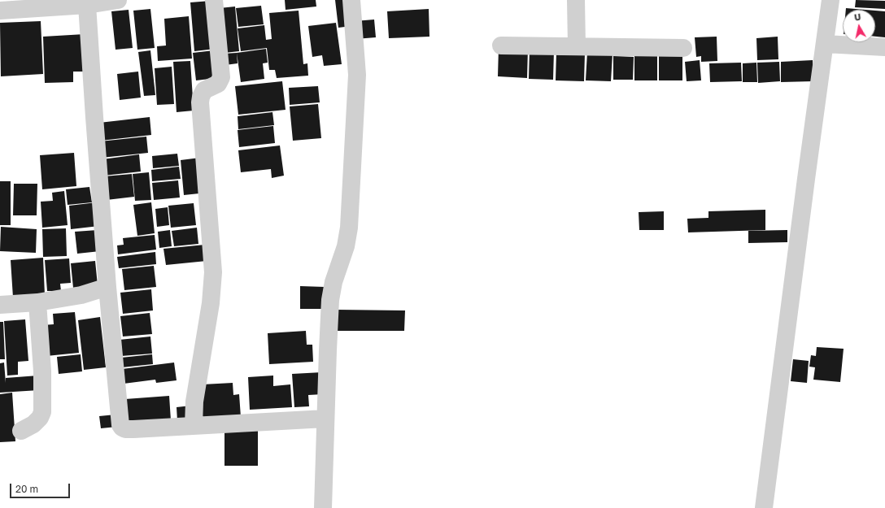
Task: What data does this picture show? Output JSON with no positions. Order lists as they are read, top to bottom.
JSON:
{
  "scale_bar": "20 m",
  "north": "top"
}
